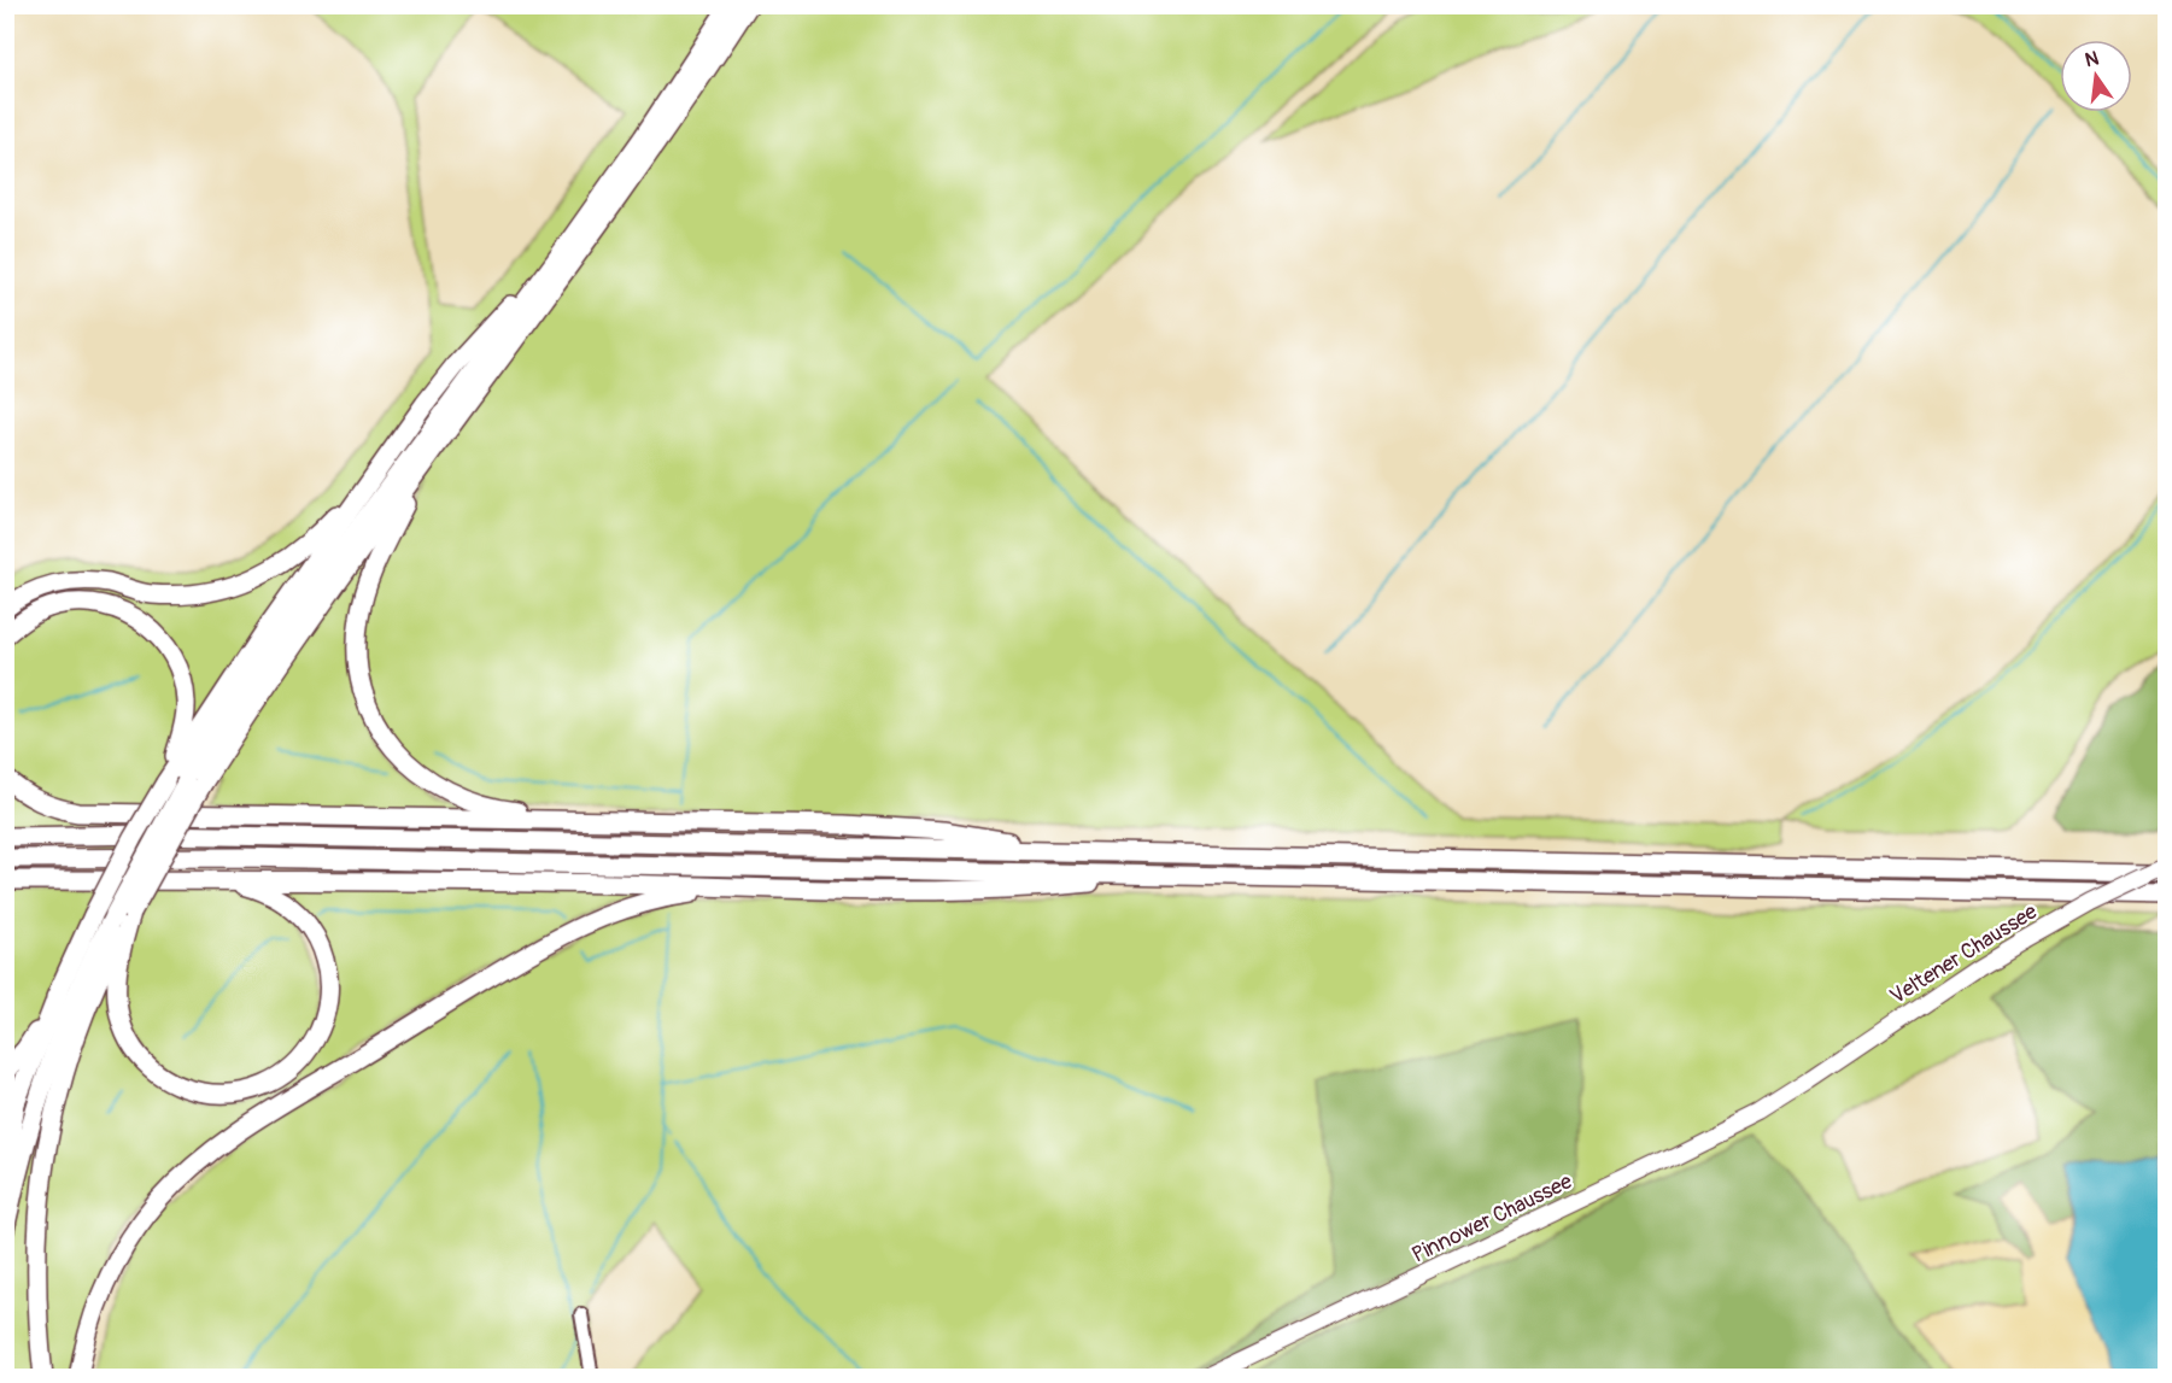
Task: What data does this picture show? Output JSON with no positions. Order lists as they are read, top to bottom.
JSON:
{
  "streets": {
    "main road": ["Veltener Chaussee", "Pinnower Chaussee"]
  },
  "crossings": [
    ["Veltener Chaussee", "Pinnower Chaussee"]
  ],
  "north": "top"
}
